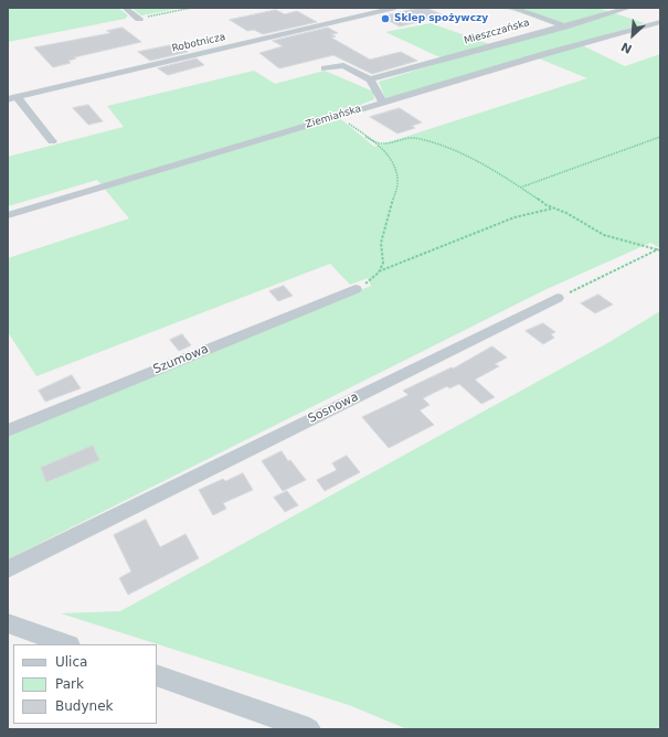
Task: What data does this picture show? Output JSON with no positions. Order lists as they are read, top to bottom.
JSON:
{
  "streets": {
    "street": [
      "Mieszczańska",
      "Robotnicza",
      "Ziemiańska",
      "Szumowa",
      "Sosnowa"
    ]
  },
  "places": ["Sklep spożywczy"],
  "legend": ["Ulica", "Park", "Budynek"],
  "north": "bottom left"
}
